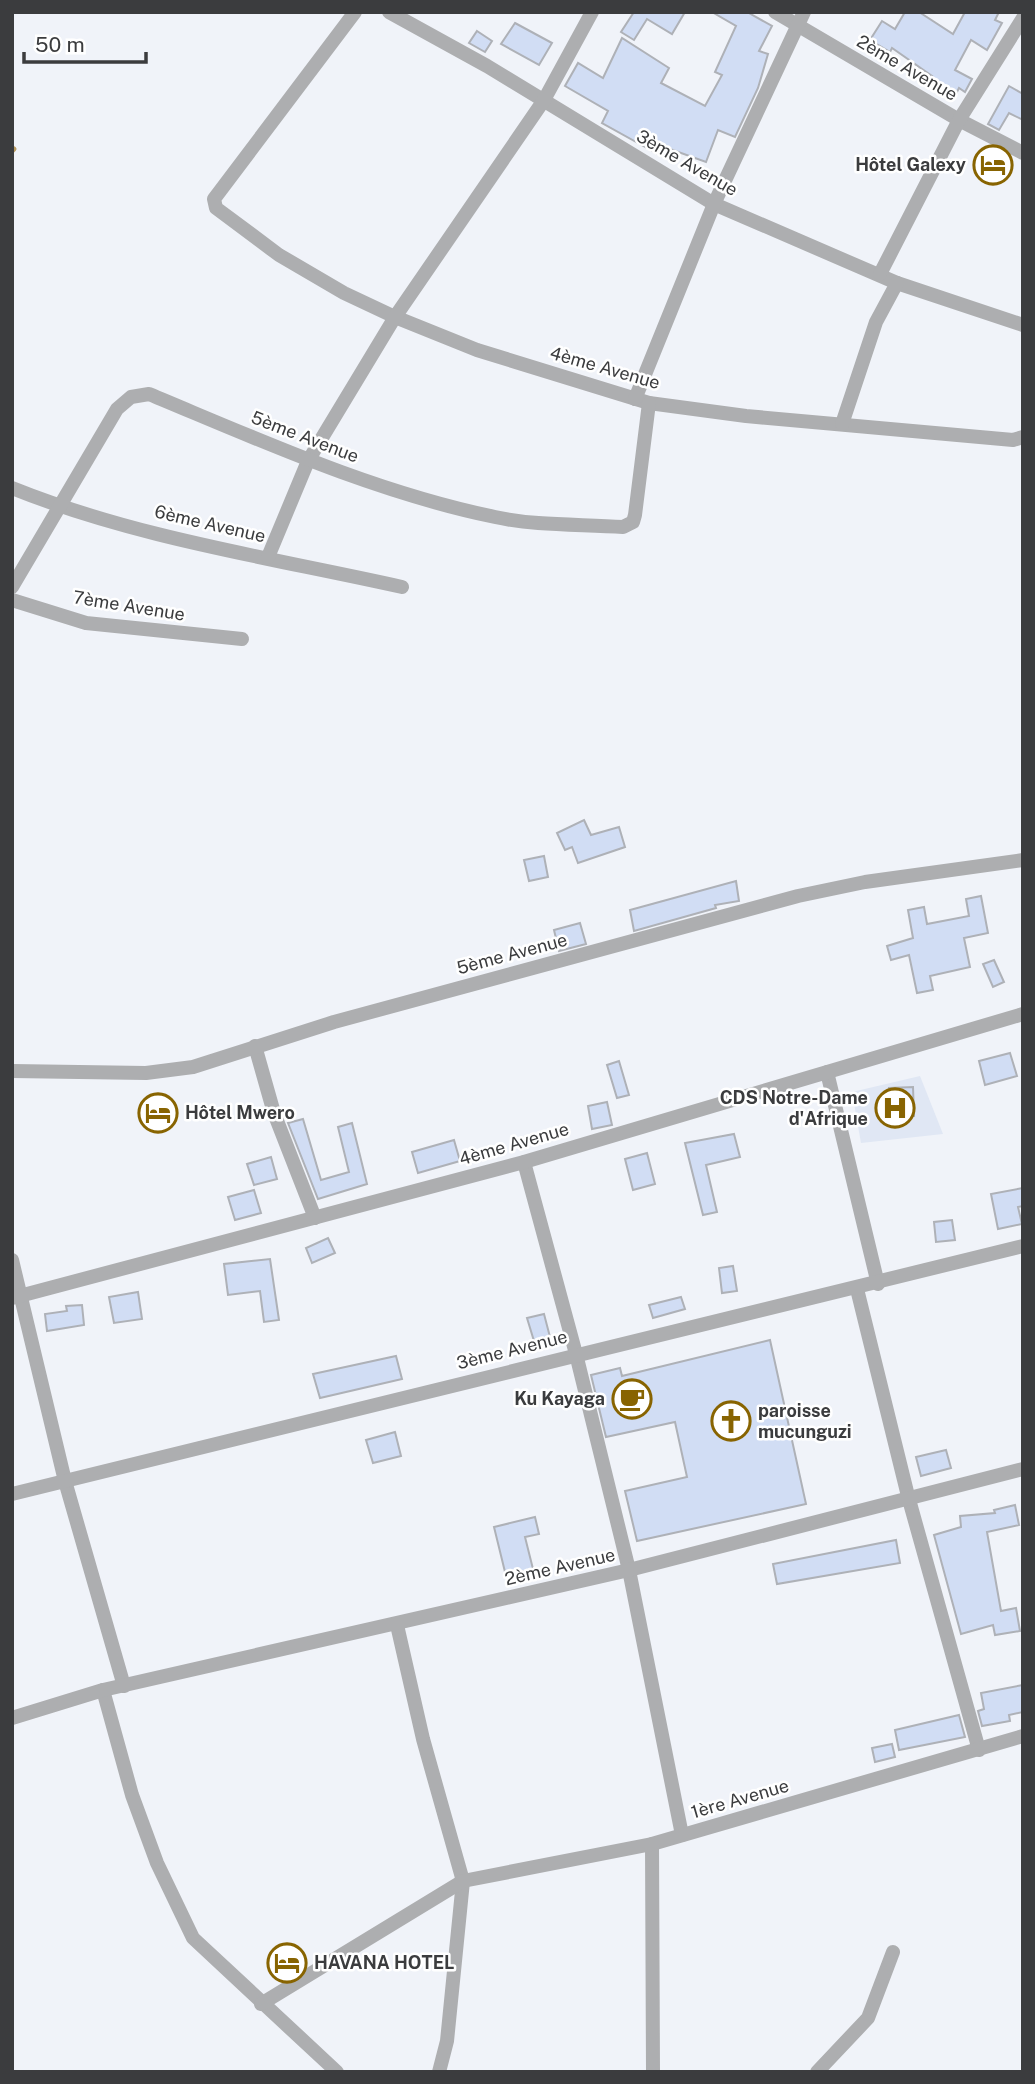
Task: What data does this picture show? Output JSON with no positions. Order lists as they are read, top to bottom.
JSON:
{
  "streets": {
    "street": [
      "2ème Avenue",
      "3ème Avenue",
      "4ème Avenue",
      "5ème Avenue",
      "6ème Avenue",
      "7ème Avenue",
      "1ère Avenue"
    ]
  },
  "crossings": [
    ["4ème Avenue", "5ème Avenue"],
    ["5ème Avenue", "6ème Avenue"]
  ],
  "places": {
    "hotel": ["Hôtel Galexy", "Hôtel Mwero", "HAVANA HOTEL"],
    "hospital": ["CDS Notre-Dame d'Afrique"],
    "cafe": ["Ku Kayaga"],
    "church": ["paroisse mucunguzi"]
  },
  "scale_bar": "50 m"
}
